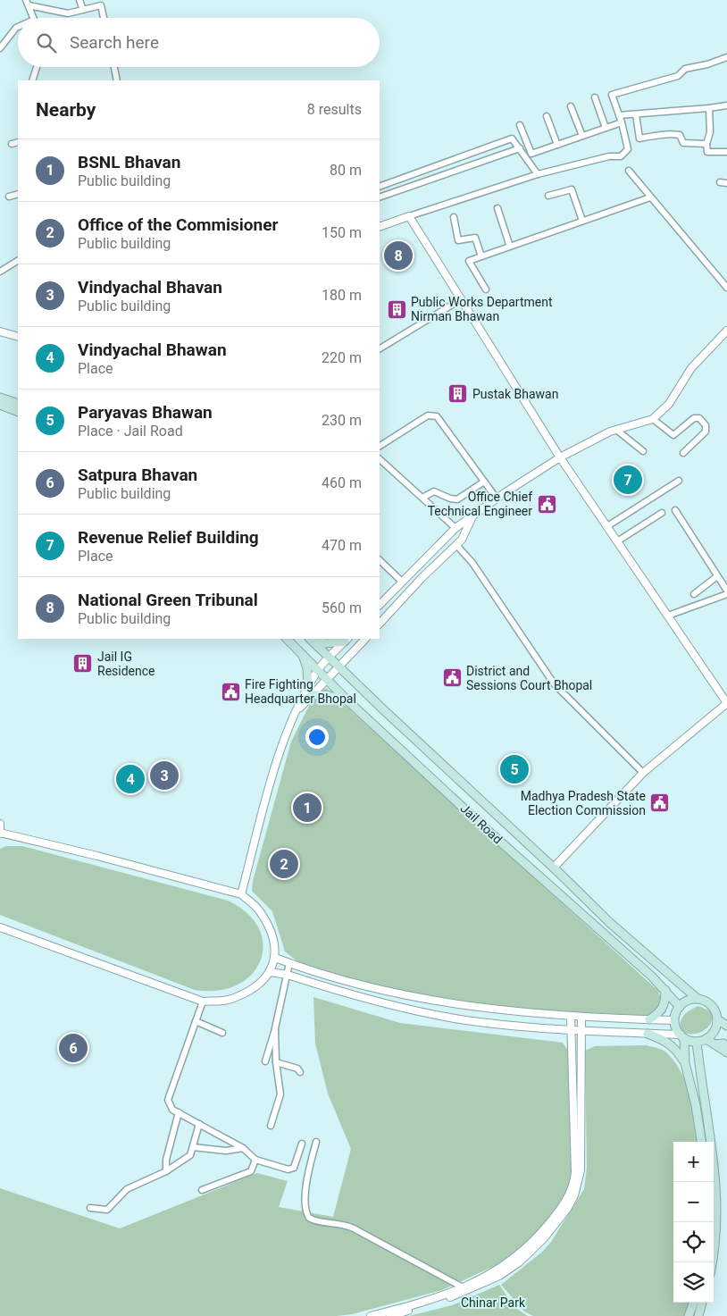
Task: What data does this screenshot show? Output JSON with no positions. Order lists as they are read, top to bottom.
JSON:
{
  "streets": {
    "main road": ["Jail Road"]
  },
  "parks": ["Chinar Park"],
  "places": {
    "building": ["Public Works Department Nirman Bhawan", "Pustak Bhawan", "Jail IG Residence"],
    "public building": [
      "Office Chief Technical Engineer",
      "District and Sessions Court Bhopal",
      "Fire Fighting Headquarter Bhopal",
      "Madhya Pradesh State Election Commission"
    ]
  },
  "page": {
    "search": "Search here",
    "heading": ["Nearby", "8 results"],
    "list": [
      {
        "mark": "1",
        "name": "BSNL Bhavan",
        "note": "Public building",
        "value": "80 m"
      },
      {
        "mark": "2",
        "name": "Office of the Commisioner",
        "note": "Public building",
        "value": "150 m"
      },
      {
        "mark": "3",
        "name": "Vindyachal Bhavan",
        "note": "Public building",
        "value": "180 m"
      },
      {
        "mark": "4",
        "name": "Vindyachal Bhawan",
        "note": "Place",
        "value": "220 m"
      },
      {
        "mark": "5",
        "name": "Paryavas Bhawan",
        "note": "Place · Jail Road",
        "value": "230 m"
      },
      {
        "mark": "6",
        "name": "Satpura Bhavan",
        "note": "Public building",
        "value": "460 m"
      },
      {
        "mark": "7",
        "name": "Revenue Relief Building",
        "note": "Place",
        "value": "470 m"
      },
      {
        "mark": "8",
        "name": "National Green Tribunal",
        "note": "Public building",
        "value": "560 m"
      }
    ],
    "pins": [
      "8",
      "7",
      "5",
      "3",
      "4",
      "1",
      "2",
      "6"
    ],
    "map_buttons": ["+", "−"]
  }
}
